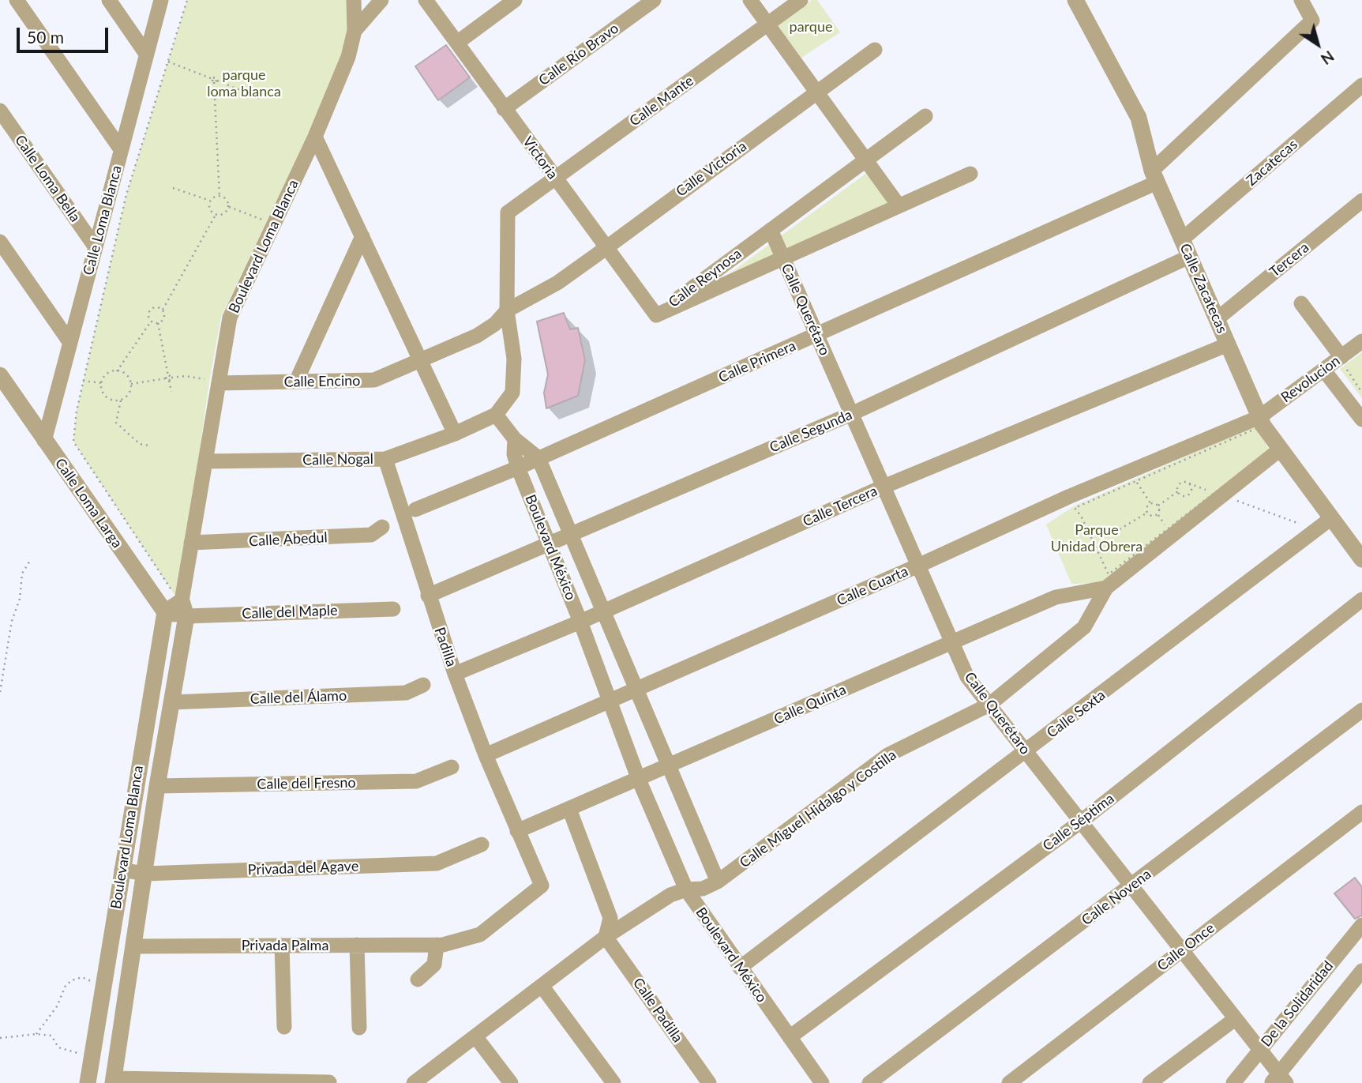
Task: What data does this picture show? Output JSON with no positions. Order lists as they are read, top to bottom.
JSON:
{
  "streets": {
    "street": [
      "Calle Río Bravo",
      "Calle Mante",
      "Victoria",
      "Zacatecas",
      "Calle Victoria",
      "Calle Loma Bella",
      "Calle Loma Blanca",
      "Boulevard Loma Blanca",
      "Tercera",
      "Calle Reynosa",
      "Calle Zacatecas",
      "Calle Querétaro",
      "Calle Primera",
      "Revolucion",
      "Calle Encino",
      "Calle Segunda",
      "Calle Nogal",
      "Calle Loma Larga",
      "Calle Tercera",
      "Calle Abedul",
      "Boulevard México",
      "Calle Cuarta",
      "Calle del Maple",
      "Padilla",
      "Calle del Álamo",
      "Calle Quinta",
      "Calle Sexta",
      "Calle del Fresno",
      "Calle Miguel Hidalgo y Costilla",
      "Calle Séptima",
      "Privada del Agave",
      "Calle Novena",
      "Privada Palma",
      "Calle Once",
      "De la Solidaridad",
      "Calle Padilla"
    ]
  },
  "crossings": [
    ["Calle Río Bravo", "Victoria"],
    ["Calle Mante", "Victoria"],
    ["Calle Mante", "Calle Victoria"],
    ["Calle Mante", "Calle Encino"],
    ["Victoria", "Calle Victoria"],
    ["Victoria", "Calle Reynosa"],
    ["Zacatecas", "Calle Zacatecas"],
    ["Calle Victoria", "Calle Encino"],
    ["Calle Loma Bella", "Calle Loma Blanca"],
    ["Calle Loma Blanca", "Calle Loma Larga"],
    ["Boulevard Loma Blanca", "Calle Encino"],
    ["Boulevard Loma Blanca", "Calle Nogal"],
    ["Boulevard Loma Blanca", "Calle Loma Larga"],
    ["Boulevard Loma Blanca", "Calle Abedul"],
    ["Boulevard Loma Blanca", "Calle del Maple"],
    ["Boulevard Loma Blanca", "Calle del Álamo"],
    ["Boulevard Loma Blanca", "Calle del Fresno"],
    ["Boulevard Loma Blanca", "Privada del Agave"],
    ["Boulevard Loma Blanca", "Privada Palma"],
    ["Tercera", "Calle Zacatecas"],
    ["Calle Reynosa", "Calle Querétaro"],
    ["Calle Zacatecas", "Calle Primera"],
    ["Calle Zacatecas", "Revolucion"],
    ["Calle Zacatecas", "Calle Segunda"],
    ["Calle Zacatecas", "Calle Tercera"],
    ["Calle Zacatecas", "Calle Cuarta"],
    ["Calle Zacatecas", "Calle Sexta"],
    ["Calle Zacatecas", "Calle Miguel Hidalgo y Costilla"],
    ["Calle Querétaro", "Calle Primera"],
    ["Calle Querétaro", "Calle Segunda"],
    ["Calle Querétaro", "Calle Tercera"],
    ["Calle Querétaro", "Calle Cuarta"],
    ["Calle Querétaro", "Calle Quinta"],
    ["Calle Querétaro", "Calle Sexta"],
    ["Calle Querétaro", "Calle Miguel Hidalgo y Costilla"],
    ["Calle Querétaro", "Calle Séptima"],
    ["Calle Querétaro", "Calle Novena"],
    ["Calle Querétaro", "Calle Once"],
    ["Calle Querétaro", "De la Solidaridad"],
    ["Calle Primera", "Boulevard México"],
    ["Revolucion", "Calle Cuarta"],
    ["Calle Segunda", "Boulevard México"],
    ["Calle Segunda", "Padilla"],
    ["Calle Nogal", "Padilla"],
    ["Calle Tercera", "Boulevard México"],
    ["Calle Tercera", "Padilla"],
    ["Boulevard México", "Calle Cuarta"],
    ["Boulevard México", "Calle Quinta"],
    ["Boulevard México", "Calle Sexta"],
    ["Boulevard México", "Calle Miguel Hidalgo y Costilla"],
    ["Boulevard México", "Calle Séptima"],
    ["Calle Cuarta", "Padilla"],
    ["Padilla", "Calle Quinta"],
    ["Padilla", "Privada Palma"],
    ["Calle Quinta", "Calle Miguel Hidalgo y Costilla"],
    ["Calle Quinta", "Privada Palma"],
    ["Calle Miguel Hidalgo y Costilla", "Calle Padilla"]
  ],
  "parks": ["parque", "parque loma blanca", "Parque Unidad Obrera"],
  "scale_bar": "50 m",
  "north": "bottom right"
}
